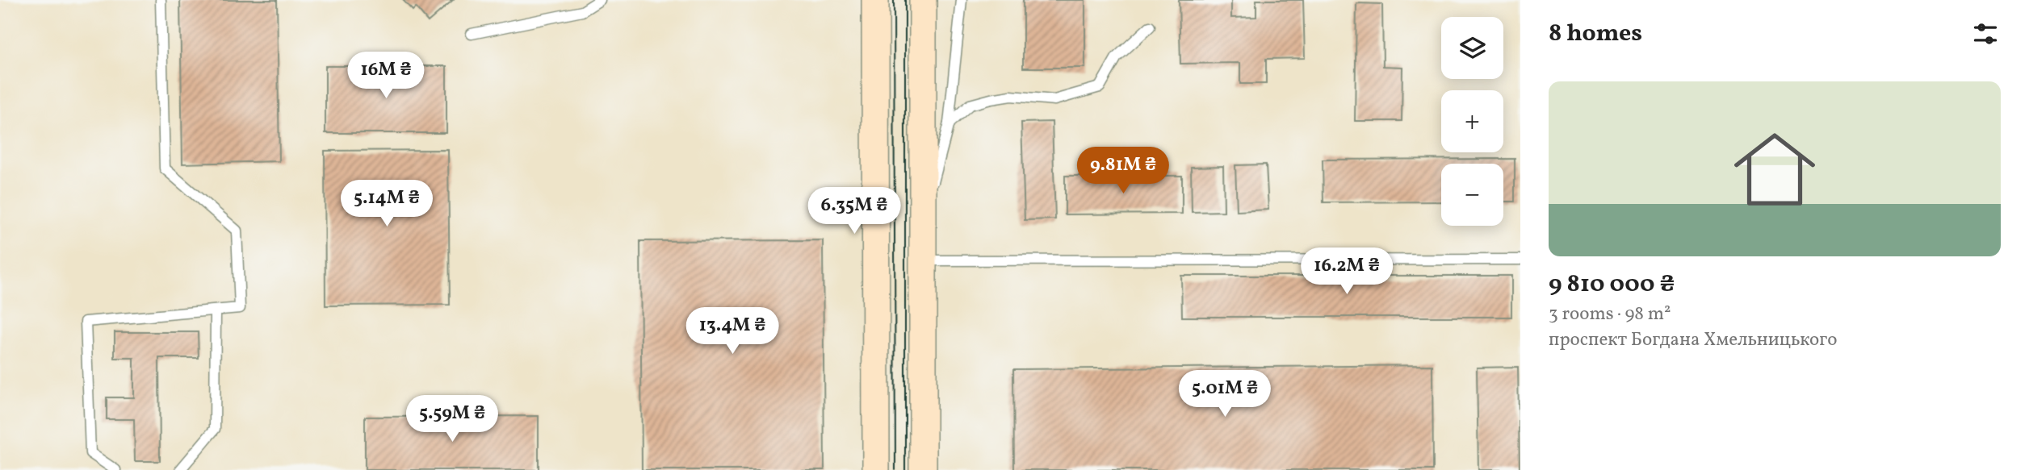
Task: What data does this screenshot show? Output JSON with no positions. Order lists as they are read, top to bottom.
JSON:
{
  "page": {
    "heading": "8 homes",
    "map_buttons": ["+", "−"],
    "price": [
      "16M ₴",
      "9.81M ₴",
      "5.14M ₴",
      "6.35M ₴",
      "16.2M ₴",
      "13.4M ₴",
      "5.01M ₴",
      "5.59M ₴"
    ],
    "list": [
      {
        "name": "9 810 000 ₴",
        "note": "3 rooms · 98 m² · проспект Богдана Хмельницького"
      }
    ]
  }
}
